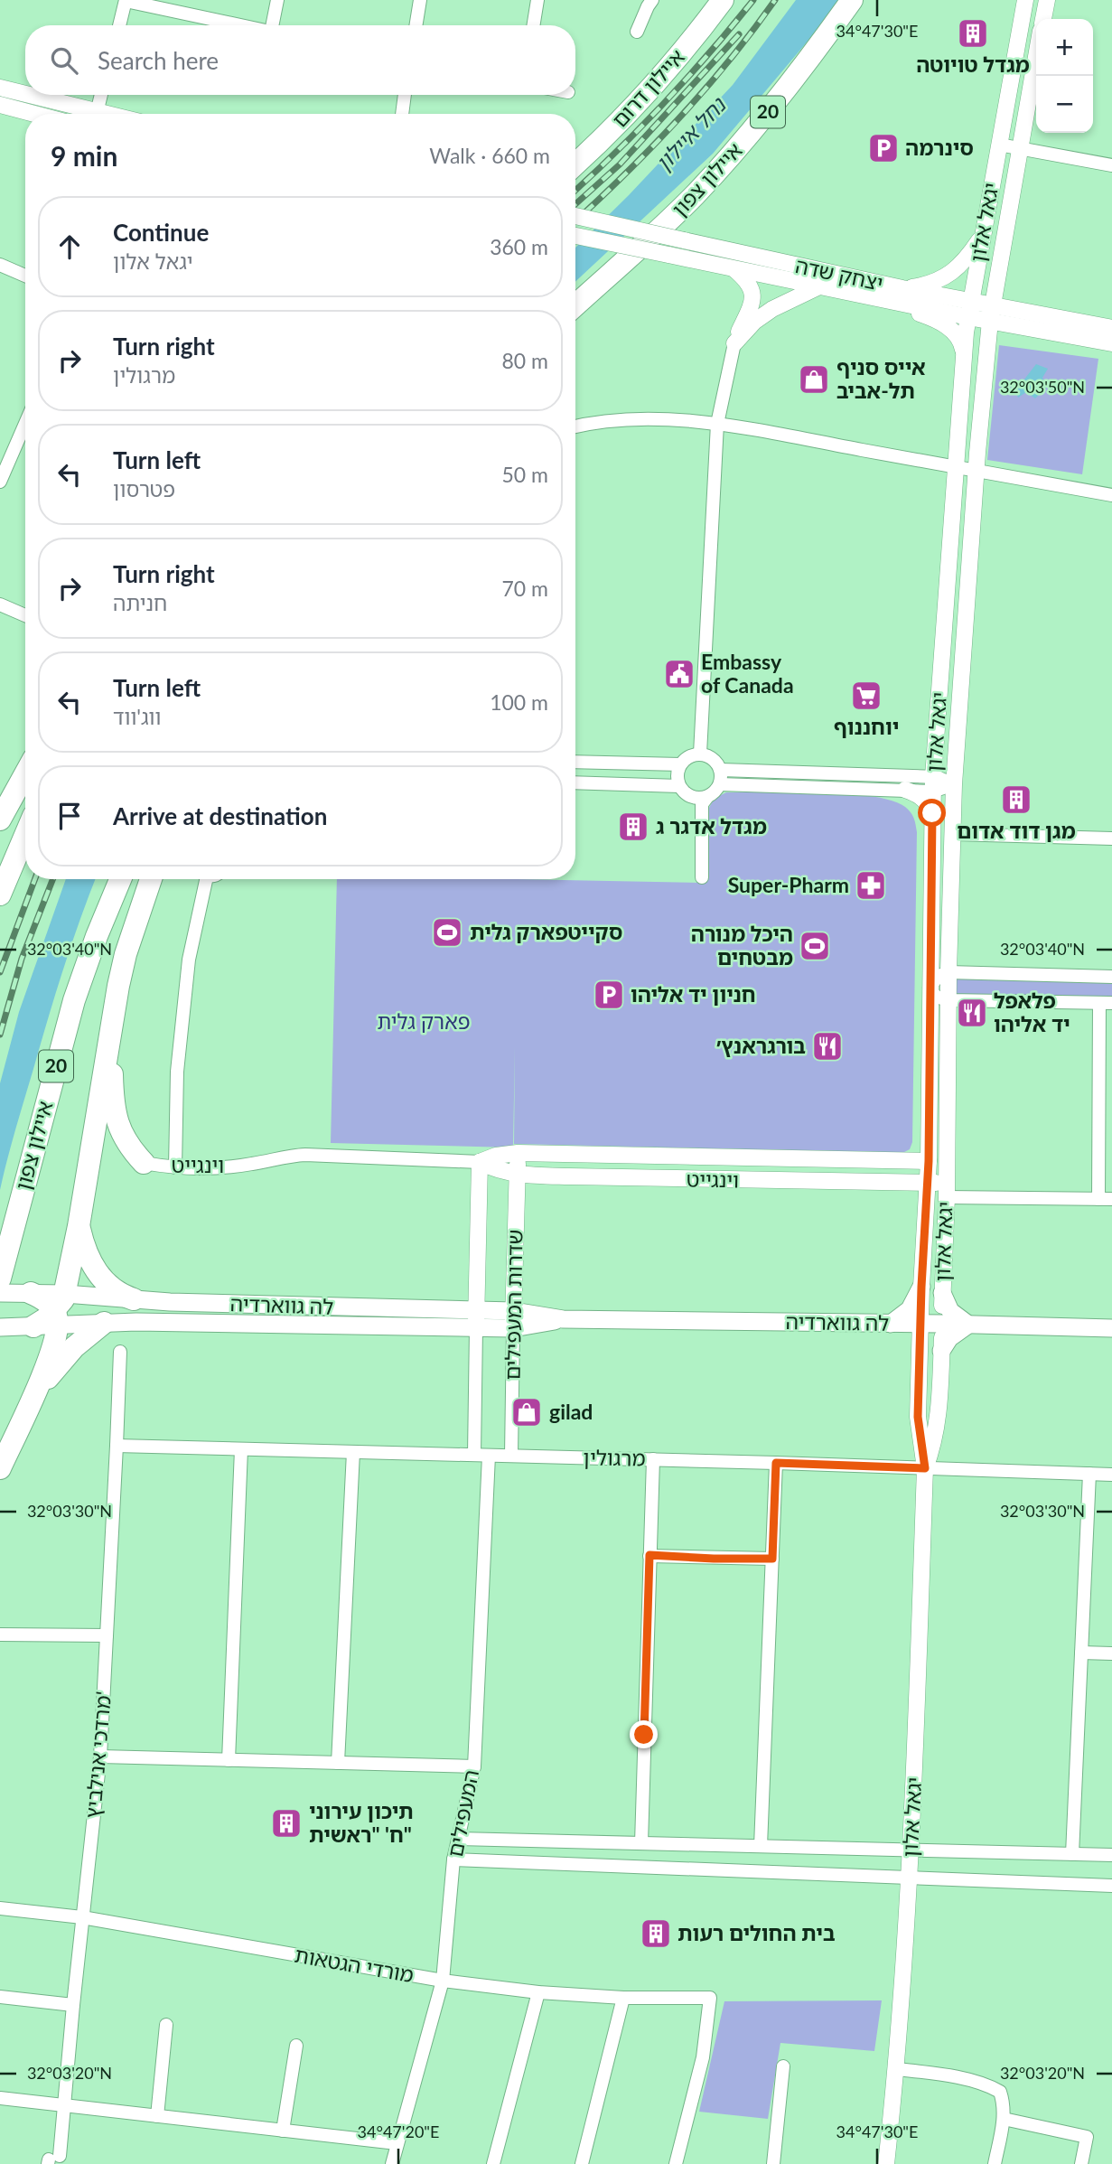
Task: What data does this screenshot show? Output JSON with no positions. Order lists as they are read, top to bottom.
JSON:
{
  "streets": {
    "highway": ["איילון דרום", "20", "איילון צפון"],
    "main road": ["לה גווארדיה"],
    "street": [
      "יגאל אלון",
      "יצחק שדה",
      "וינגייט",
      "שדרות המעפילים",
      "מרגולין",
      "מרדכי אנילביץ'",
      "המעפילים",
      "מורדי הגטאות"
    ]
  },
  "crossings": [
    ["יגאל אלון", "יצחק שדה"],
    ["יגאל אלון", "וינגייט"],
    ["יגאל אלון", "לה גווארדיה"],
    ["יגאל אלון", "מרגולין"],
    ["וינגייט", "שדרות המעפילים"],
    ["שדרות המעפילים", "לה גווארדיה"],
    ["שדרות המעפילים", "מרגולין"],
    ["מרגולין", "מרדכי אנילביץ'"],
    ["מרגולין", "המעפילים"],
    ["מרדכי אנילביץ'", "מורדי הגטאות"],
    ["המעפילים", "מורדי הגטאות"]
  ],
  "water": ["נחל איילון"],
  "parks": ["פארק גלית"],
  "places": {
    "building": [
      "מגדל טויוטה",
      "מגן דוד אדום",
      "מגדל אדגר ג",
      "תיכון עירוני ח' \"ראשית\"",
      "בית החולים רעות"
    ],
    "parking": ["סינרמה", "חניון יד אליהו"],
    "shop": ["אייס סניף תל-אביב", "gilad"],
    "public building": ["Embassy of Canada"],
    "supermarket": ["יוחננוף"],
    "pharmacy": ["Super-Pharm"],
    "sports": ["סקייטפארק גלית", "היכל מנורה מבטחים"],
    "restaurant": ["פלאפל יד אליהו", "בורגראנץ׳"]
  },
  "page": {
    "map_buttons": ["+", "−"],
    "search": "Search here",
    "heading": ["9 min", "Walk · 660 m"],
    "list": [
      ["Continue", "יגאל אלון", "360 m"],
      ["Turn right", "מרגולין", "80 m"],
      ["Turn left", "פטרסון", "50 m"],
      ["Turn right", "חניתה", "70 m"],
      ["Turn left", "ווג'ווד", "100 m"],
      "Arrive at destination"
    ]
  },
  "coordinates": [
    "34°47'30\"E",
    "32°03'50\"N",
    "32°03'40\"N",
    "32°03'30\"N",
    "32°03'20\"N",
    "34°47'20\"E"
  ]
}
